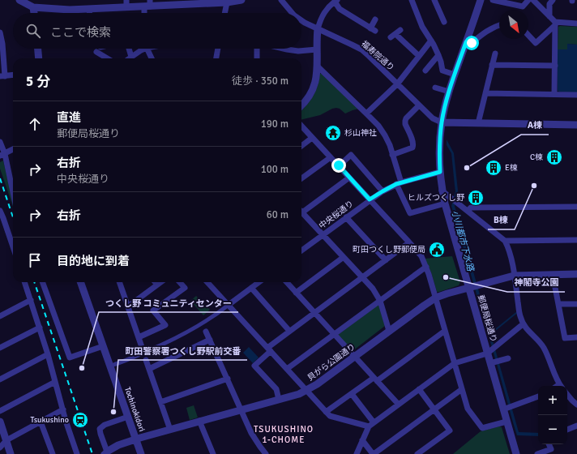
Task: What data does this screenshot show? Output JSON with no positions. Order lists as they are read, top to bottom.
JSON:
{
  "streets": {
    "street": [
      "福寿院通り",
      "中央桜通り",
      "郵便局桜通り",
      "貝がら公園通り",
      "Tochinokidori"
    ]
  },
  "crossings": [
    ["福寿院通り", "郵便局桜通り"],
    ["中央桜通り", "郵便局桜通り"],
    ["郵便局桜通り", "貝がら公園通り"],
    ["貝がら公園通り", "Tochinokidori"]
  ],
  "districts": ["TSUKUSHINO 1-CHOME"],
  "water": ["小川都市下水路"],
  "places": {
    "temple": ["杉山神社"],
    "building": ["C棟", "E棟", "ヒルズつくし野"],
    "other": [
      "A棟",
      "B棟",
      "神閣寺公園",
      "つくし野 コミュニティセンター",
      "町田警察署つくし野駅前交番"
    ],
    "public building": ["町田つくし野郵便局"],
    "station": ["Tsukushino"]
  },
  "north": "bottom right",
  "page": {
    "search": "ここで検索",
    "heading": ["5 分", "徒歩 · 350 m"],
    "list": [
      ["直進", "郵便局桜通り", "190 m"],
      ["右折", "中央桜通り", "100 m"],
      ["右折", "60 m"],
      "目的地に到着"
    ],
    "map_buttons": ["+", "−"]
  }
}
